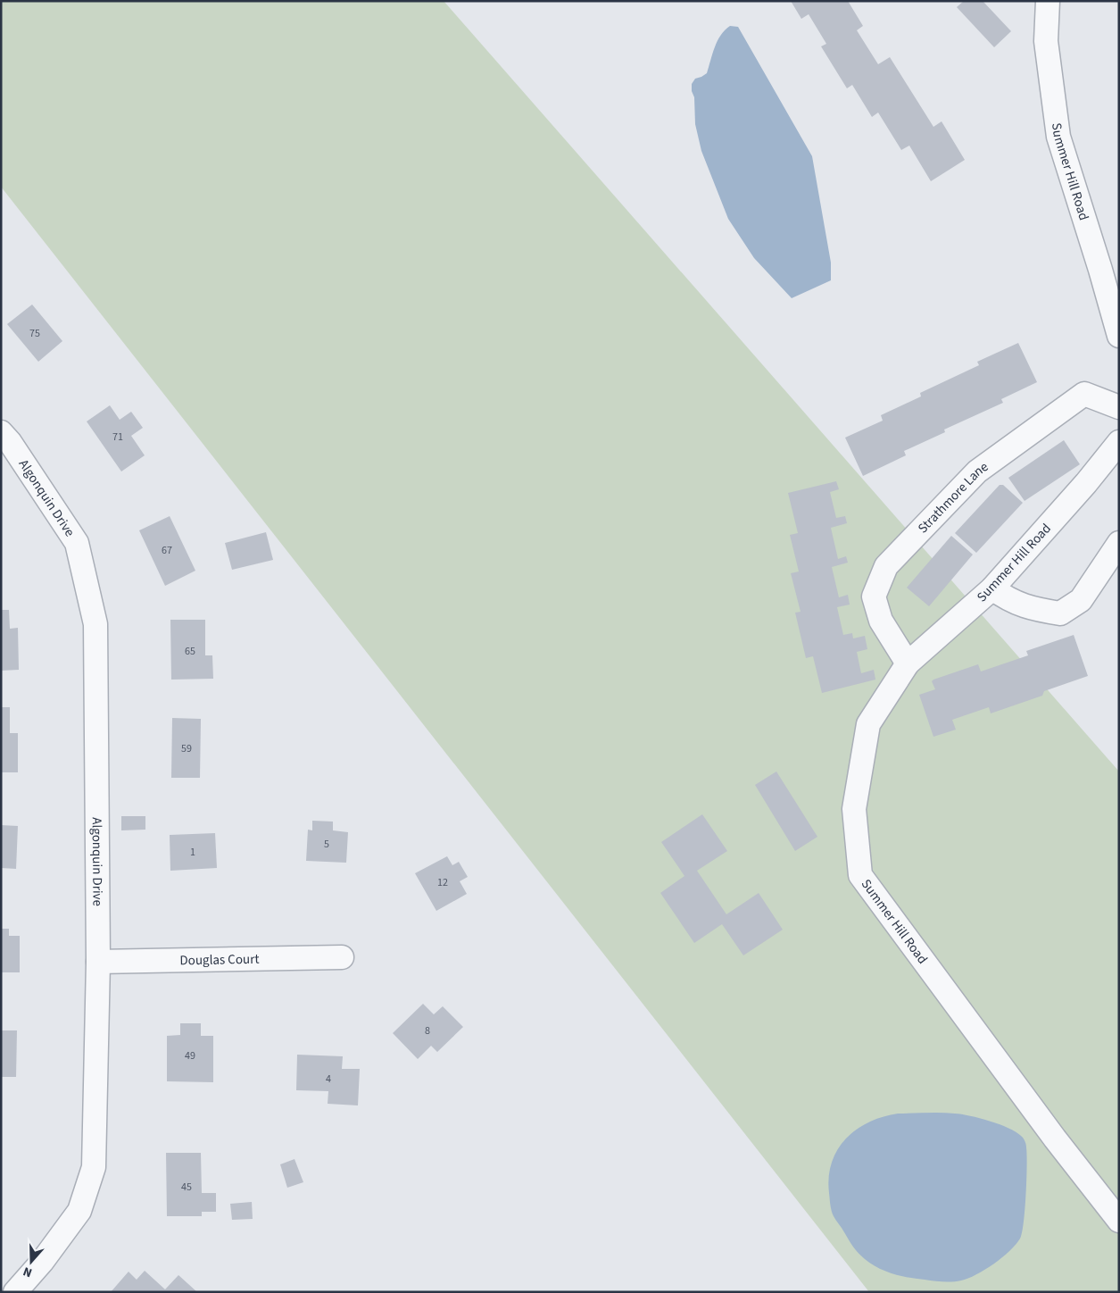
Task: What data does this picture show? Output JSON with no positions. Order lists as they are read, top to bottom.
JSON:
{
  "streets": {
    "street": [
      "Summer Hill Road",
      "Algonquin Drive",
      "Strathmore Lane",
      "Douglas Court"
    ]
  },
  "crossings": [
    ["Summer Hill Road", "Strathmore Lane"],
    ["Algonquin Drive", "Douglas Court"]
  ],
  "house_numbers": [
    "75",
    "71",
    "67",
    "65",
    "59",
    "5",
    "1",
    "12",
    "8",
    "49",
    "4",
    "45"
  ],
  "north": "bottom"
}
